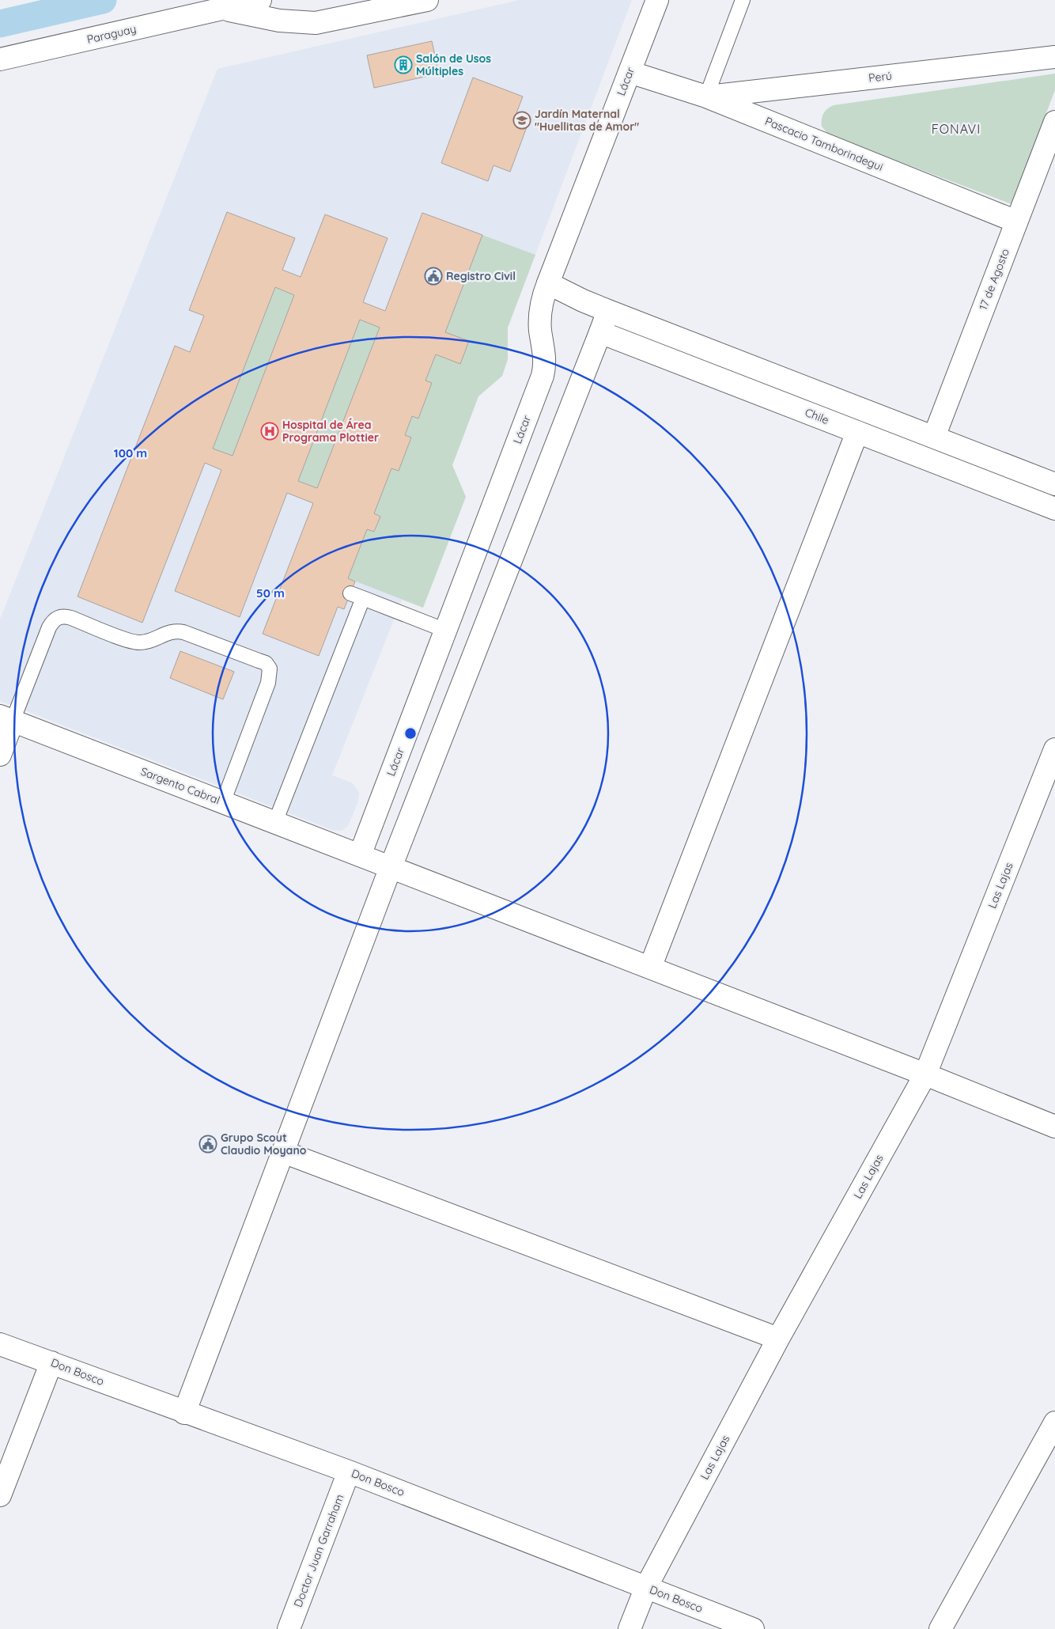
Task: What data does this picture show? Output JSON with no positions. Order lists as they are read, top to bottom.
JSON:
{
  "streets": {
    "street": [
      "Paraguay",
      "Perú",
      "Lácar",
      "Pascacio Tamborindegui",
      "17 de Agosto",
      "Chile",
      "Sargento Cabral",
      "Las Lajas",
      "Don Bosco",
      "Doctor Juan Garraham"
    ]
  },
  "crossings": [
    ["Perú", "Pascacio Tamborindegui"],
    ["Lácar", "Pascacio Tamborindegui"],
    ["Lácar", "Chile"],
    ["Lácar", "Sargento Cabral"],
    ["Pascacio Tamborindegui", "17 de Agosto"],
    ["17 de Agosto", "Chile"],
    ["Sargento Cabral", "Las Lajas"],
    ["Las Lajas", "Don Bosco"],
    ["Don Bosco", "Doctor Juan Garraham"]
  ],
  "districts": ["FONAVI"],
  "places": {
    "building": ["Salón de Usos Múltiples"],
    "school or university": ["Jardín Maternal \"Huellitas de Amor\""],
    "public building": ["Registro Civil", "Grupo Scout Claudio Moyano"],
    "hospital": ["Hospital de Área Programa Plottier"]
  },
  "rings": ["100 m", "50 m"]
}
